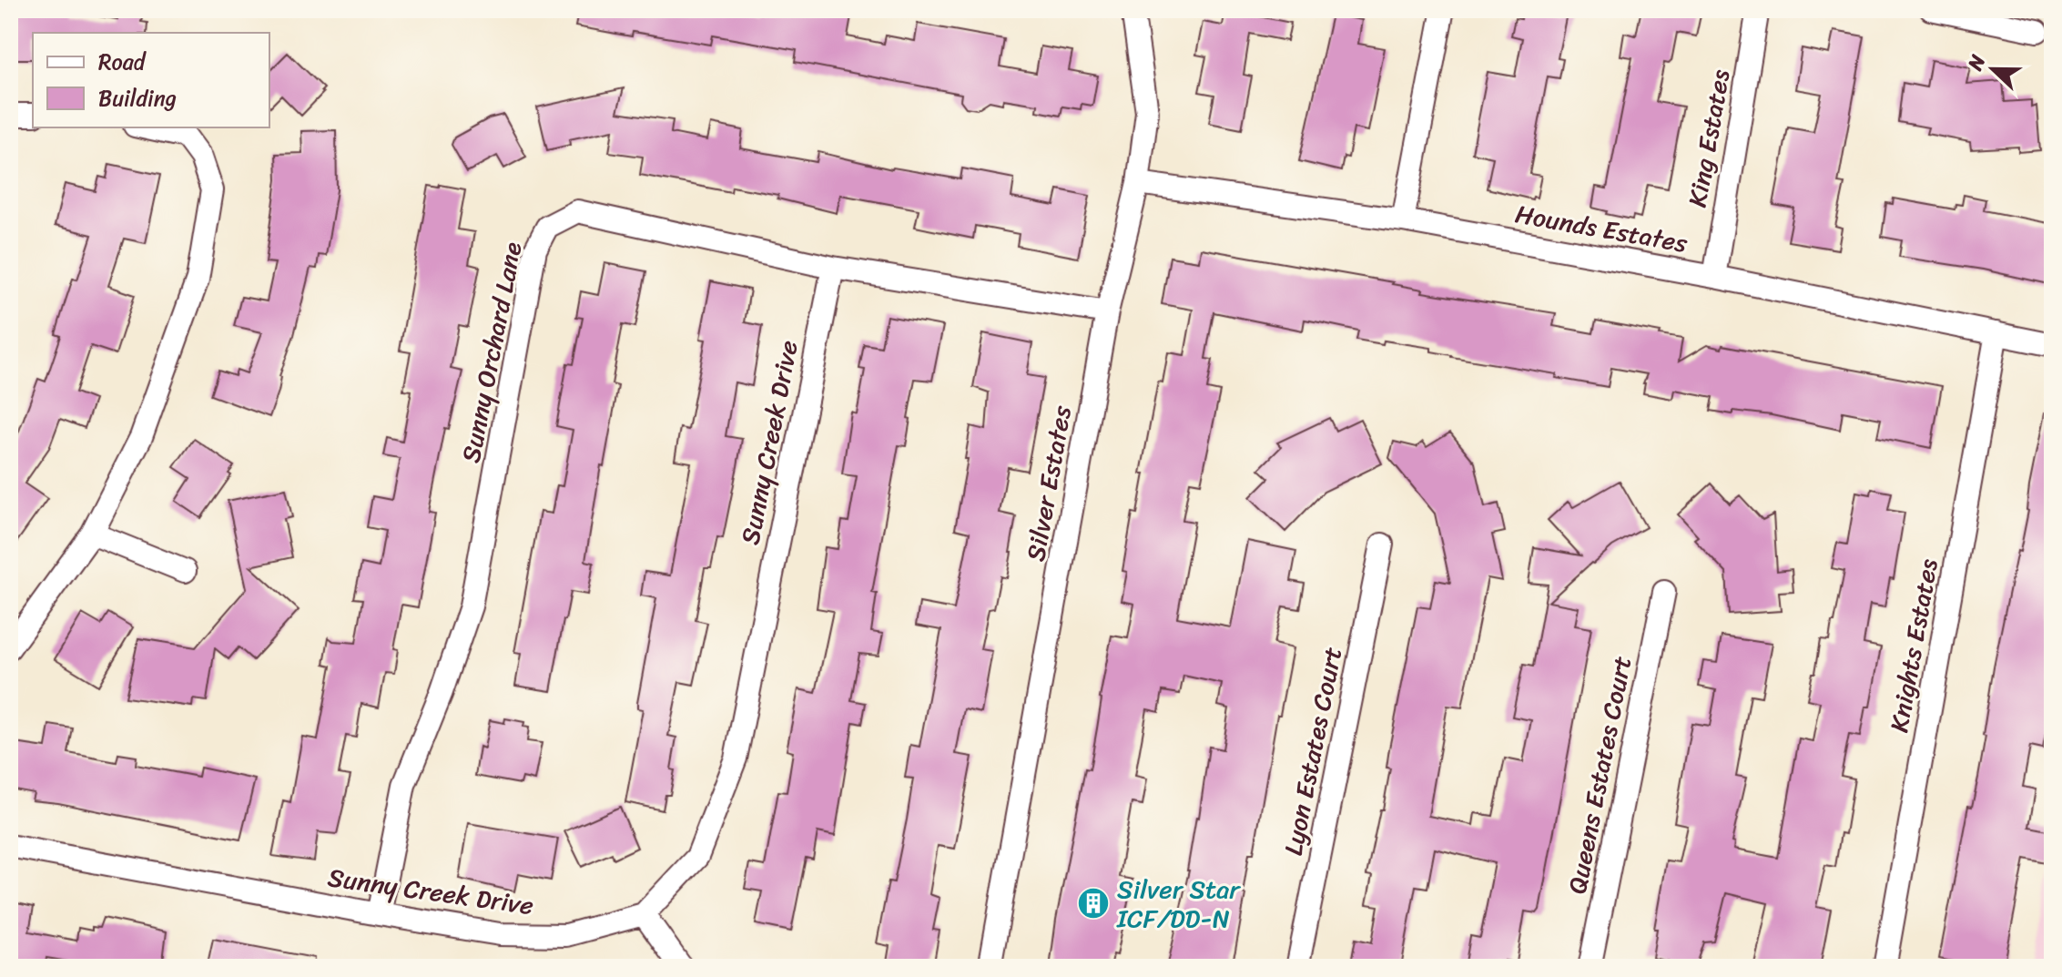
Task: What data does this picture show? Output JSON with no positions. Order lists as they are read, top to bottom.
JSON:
{
  "streets": {
    "street": [
      "King Estates",
      "Hounds Estates",
      "Sunny Orchard Lane",
      "Sunny Creek Drive",
      "Silver Estates",
      "Knights Estates",
      "Lyon Estates Court",
      "Queens Estates Court"
    ]
  },
  "crossings": [
    ["King Estates", "Hounds Estates"],
    ["Hounds Estates", "Silver Estates"],
    ["Hounds Estates", "Knights Estates"],
    ["Sunny Orchard Lane", "Sunny Creek Drive"],
    ["Sunny Orchard Lane", "Silver Estates"]
  ],
  "places": {
    "building": ["Silver Star ICF/DD-N"]
  },
  "legend": ["Road", "Building"],
  "north": "left"
}
